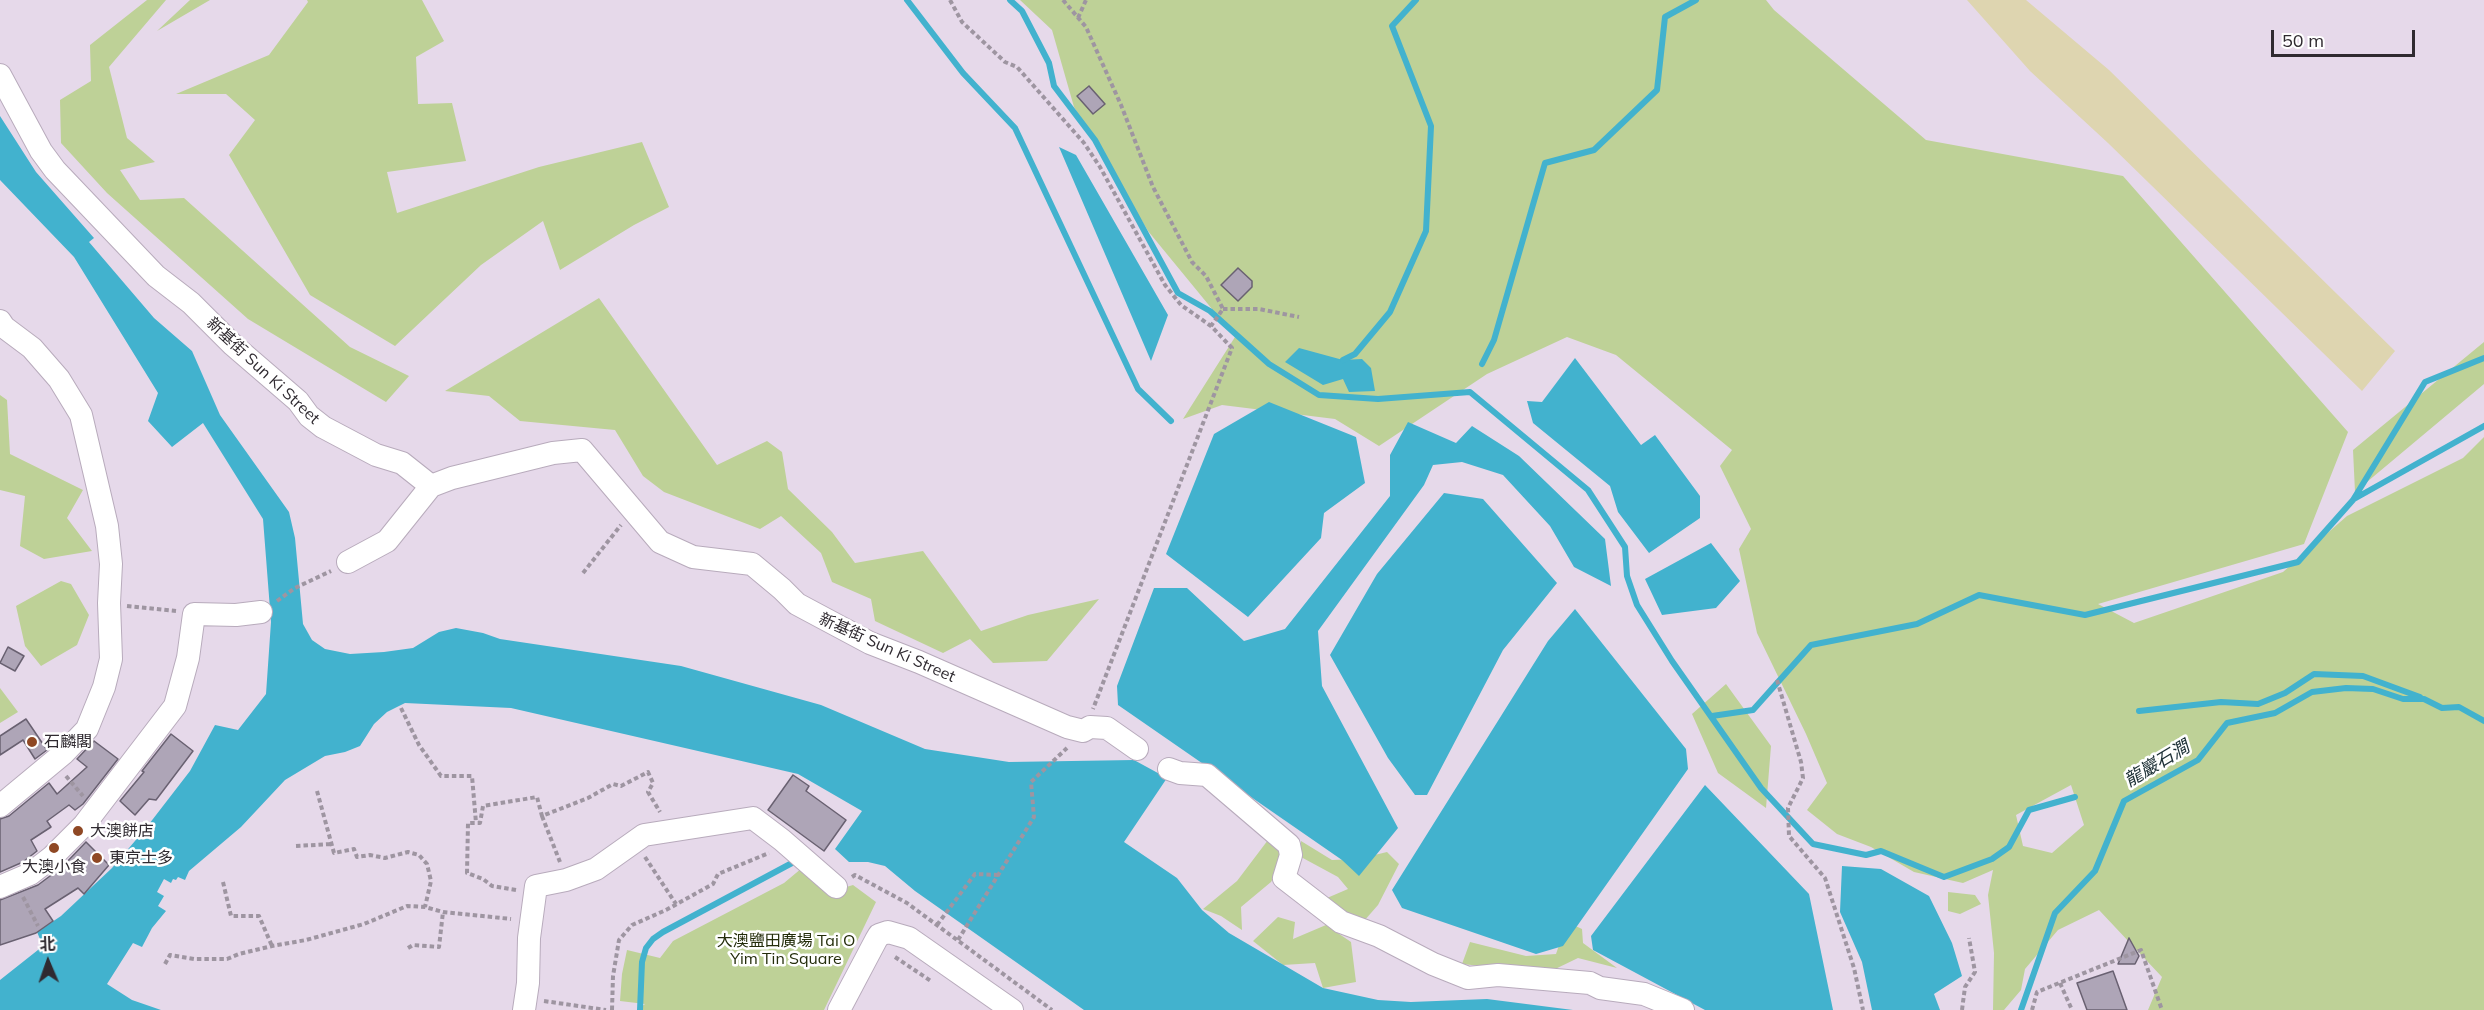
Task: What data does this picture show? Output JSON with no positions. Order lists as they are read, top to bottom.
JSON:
{
  "streets": {
    "street": ["新基街 Sun Ki Street"]
  },
  "water": ["龍巖石澗"],
  "parks": ["大澳鹽田廣場 Tai O Yim Tin Square"],
  "places": [
    "石麟閣",
    "大澳餅店",
    "大澳小食",
    "東京士多"
  ],
  "scale_bar": "50 m",
  "north": "top"
}
